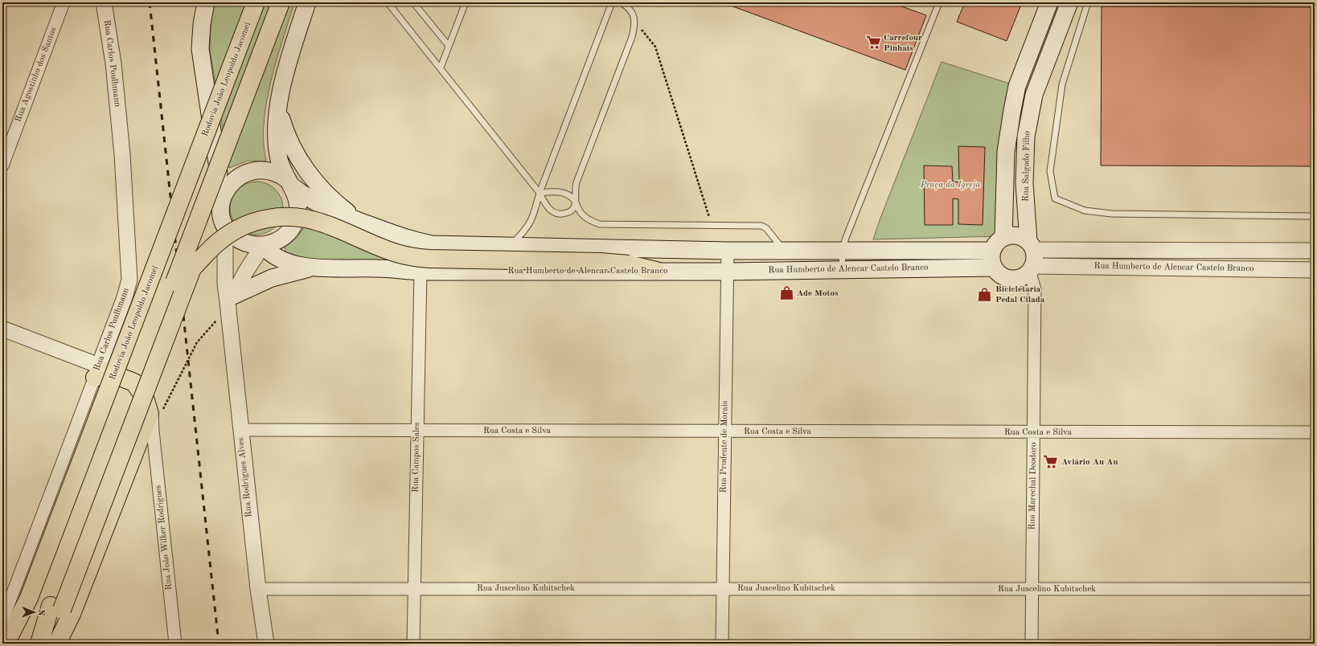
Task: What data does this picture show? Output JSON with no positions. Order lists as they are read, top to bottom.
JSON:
{
  "streets": {
    "highway": ["Rodovia João Leopoldo Jacomel"],
    "main road": ["Rua Salgado Filho", "Rua Humberto de Alencar Castelo Branco"],
    "street": [
      "Rua Carlos Poulhmann",
      "Rua Agostinho dos Santos",
      "Rua Costa e Silva",
      "Rua Prudente de Morais",
      "Rua Campos Sales",
      "Rua Rodrigues Alves",
      "Rua Marechal Deodoro",
      "Rua João Wilker Rodrigues",
      "Rua Juscelino Kubitschek"
    ]
  },
  "crossings": [
    ["Rua Carlos Poulhmann", "Rua João Wilker Rodrigues"],
    ["Rua Salgado Filho", "Rua Humberto de Alencar Castelo Branco"],
    ["Rua Salgado Filho", "Rua Marechal Deodoro"],
    ["Rua Humberto de Alencar Castelo Branco", "Rua Prudente de Morais"],
    ["Rua Humberto de Alencar Castelo Branco", "Rua Campos Sales"],
    ["Rua Humberto de Alencar Castelo Branco", "Rua Rodrigues Alves"],
    ["Rua Humberto de Alencar Castelo Branco", "Rua Marechal Deodoro"],
    ["Rua Costa e Silva", "Rua Prudente de Morais"],
    ["Rua Costa e Silva", "Rua Campos Sales"],
    ["Rua Costa e Silva", "Rua Rodrigues Alves"],
    ["Rua Costa e Silva", "Rua Marechal Deodoro"],
    ["Rua Prudente de Morais", "Rua Juscelino Kubitschek"],
    ["Rua Campos Sales", "Rua Juscelino Kubitschek"],
    ["Rua Rodrigues Alves", "Rua Juscelino Kubitschek"],
    ["Rua Marechal Deodoro", "Rua Juscelino Kubitschek"]
  ],
  "parks": ["Praça da Igreja"],
  "places": {
    "supermarket": ["Carrefour Pinhais", "Aviário Au Au"],
    "shop": ["Ade Motos", "Bicicletaria Pedal Cilada"]
  },
  "north": "right"
}
